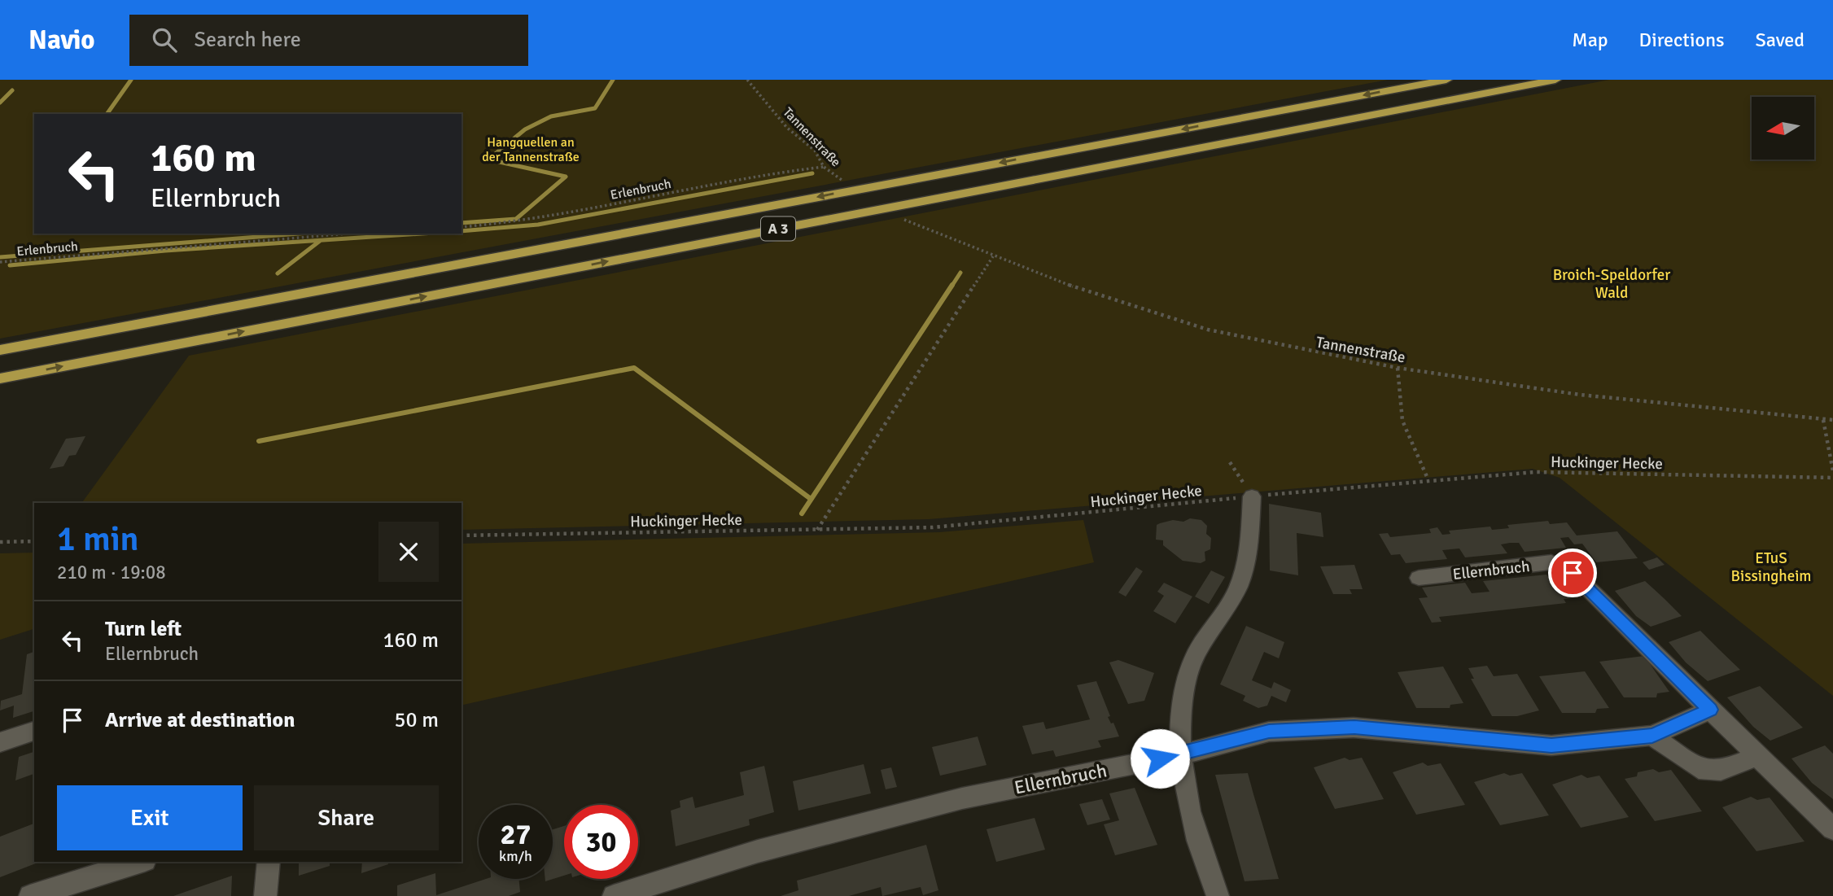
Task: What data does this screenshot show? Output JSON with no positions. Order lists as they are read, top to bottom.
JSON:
{
  "streets": {
    "highway": ["A 3"],
    "street": ["Ellernbruch"],
    "path": ["Tannenstraße", "Erlenbruch", "Huckinger Hecke"]
  },
  "crossings": [
    ["Tannenstraße", "Erlenbruch"]
  ],
  "parks": ["Hangquellen an der Tannenstraße", "Broich-Speldorfer Wald", "ETuS Bissingheim"],
  "north": "left",
  "page": {
    "header": "Navio",
    "search": "Search here",
    "nav": ["Map", "Directions", "Saved"],
    "turn": ["160 m", "Ellernbruch"],
    "heading": ["1 min", "210 m · 19:08"],
    "list": [
      {
        "name": "Turn left",
        "note": "Ellernbruch",
        "value": "160 m"
      },
      {
        "name": "Arrive at destination",
        "value": "50 m"
      }
    ],
    "buttons": ["Exit", "Share"],
    "speed": "27 km/h",
    "limit": "30"
  }
}
